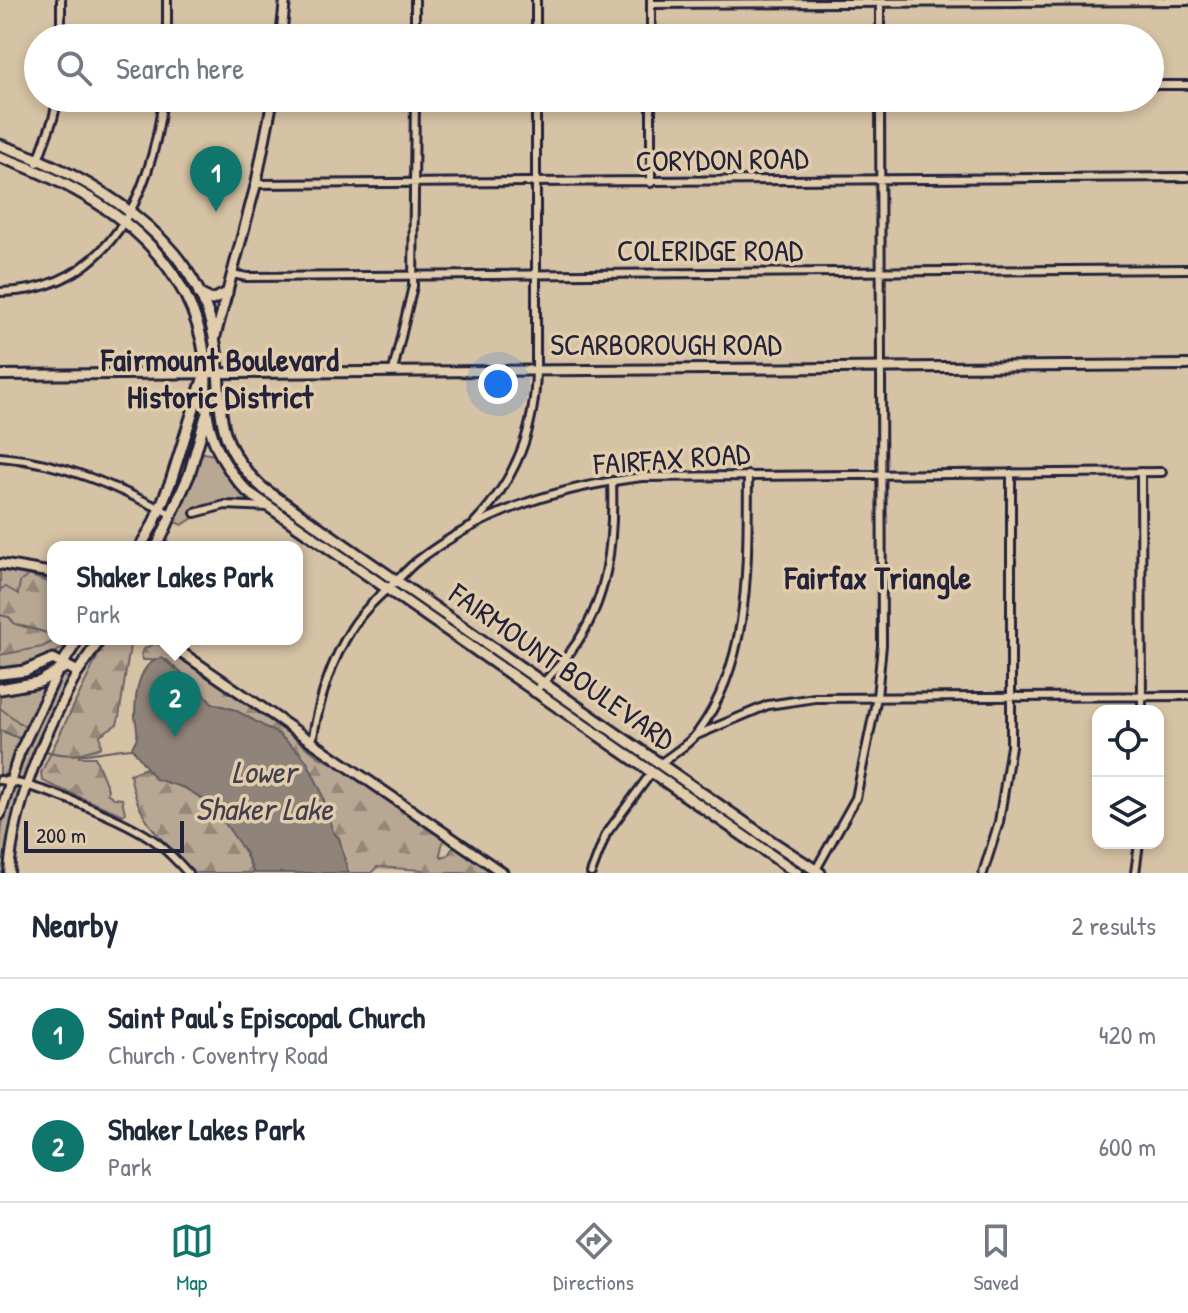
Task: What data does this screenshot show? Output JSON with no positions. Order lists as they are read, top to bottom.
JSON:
{
  "streets": {
    "main road": ["FAIRMOUNT BOULEVARD"],
    "street": [
      "CORYDON ROAD",
      "COLERIDGE ROAD",
      "SCARBOROUGH ROAD",
      "FAIRFAX ROAD"
    ]
  },
  "crossings": [
    ["SCARBOROUGH ROAD", "FAIRMOUNT BOULEVARD"],
    ["FAIRFAX ROAD", "FAIRMOUNT BOULEVARD"]
  ],
  "districts": ["Fairmount Boulevard Historic District", "Fairfax Triangle"],
  "water": ["Lower Shaker Lake"],
  "scale_bar": "200 m",
  "page": {
    "search": "Search here",
    "pins": ["1", "2"],
    "popup": ["Shaker Lakes Park", "Park"],
    "scale": "200 m",
    "heading": ["Nearby", "2 results"],
    "list": [
      {
        "mark": "1",
        "name": "Saint Paul's Episcopal Church",
        "note": "Church · Coventry Road",
        "value": "420 m"
      },
      {
        "mark": "2",
        "name": "Shaker Lakes Park",
        "note": "Park",
        "value": "600 m"
      }
    ],
    "nav": ["Map", "Directions", "Saved"]
  }
}
